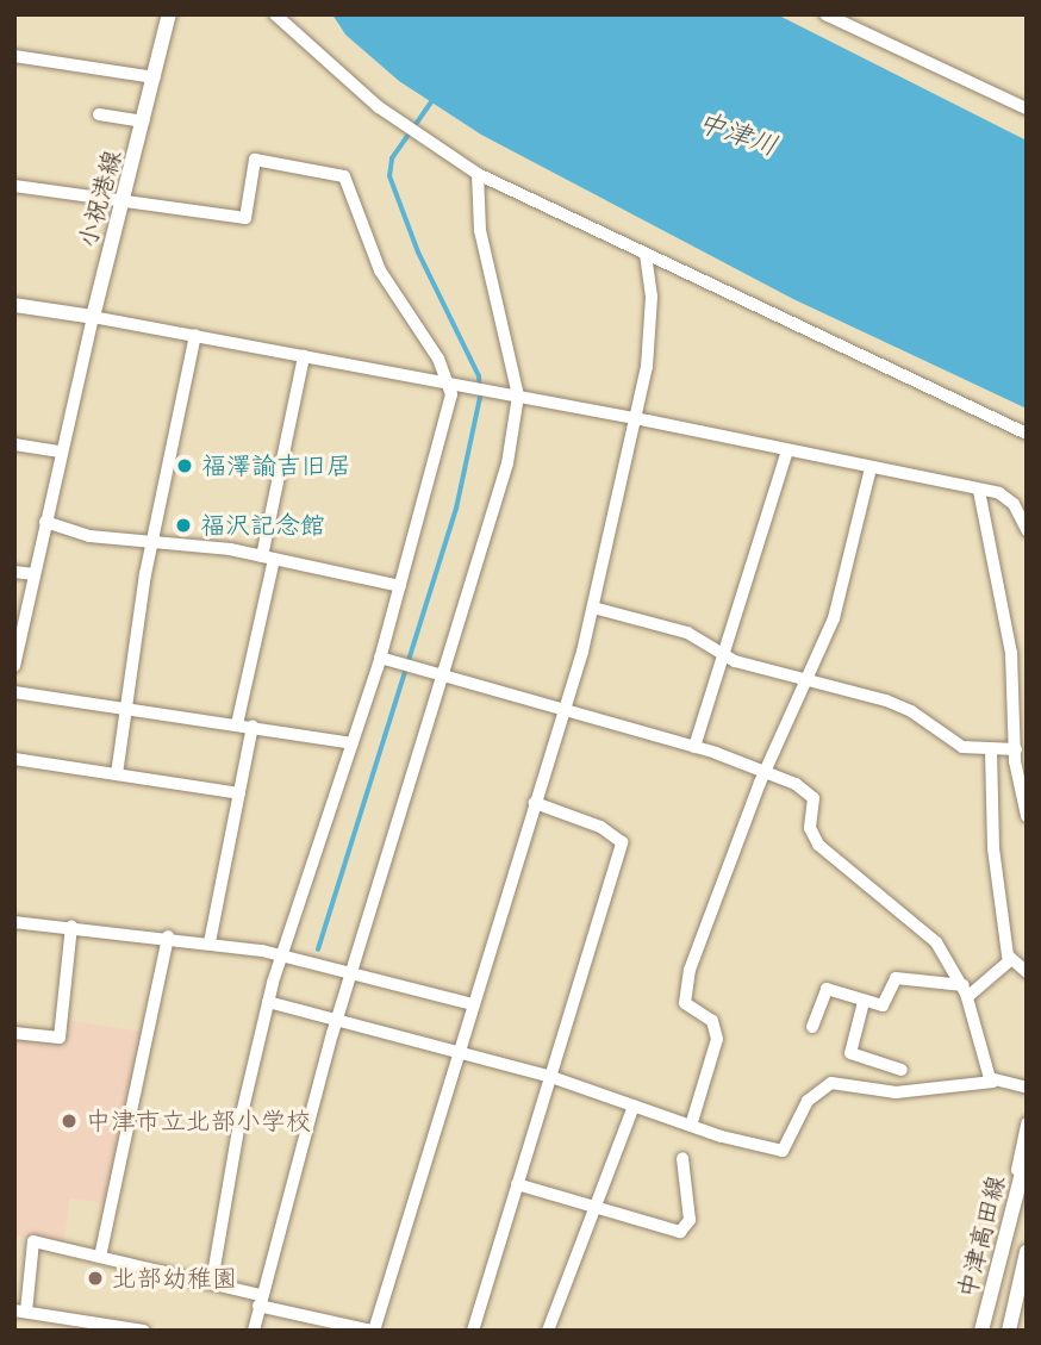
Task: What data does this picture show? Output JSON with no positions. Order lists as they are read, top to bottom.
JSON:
{
  "streets": {
    "main road": ["小祝港線", "中津高田線"]
  },
  "water": ["中津川"],
  "places": [
    "福澤諭吉旧居",
    "福沢記念館",
    "中津市立北部小学校",
    "北部幼稚園"
  ]
}
